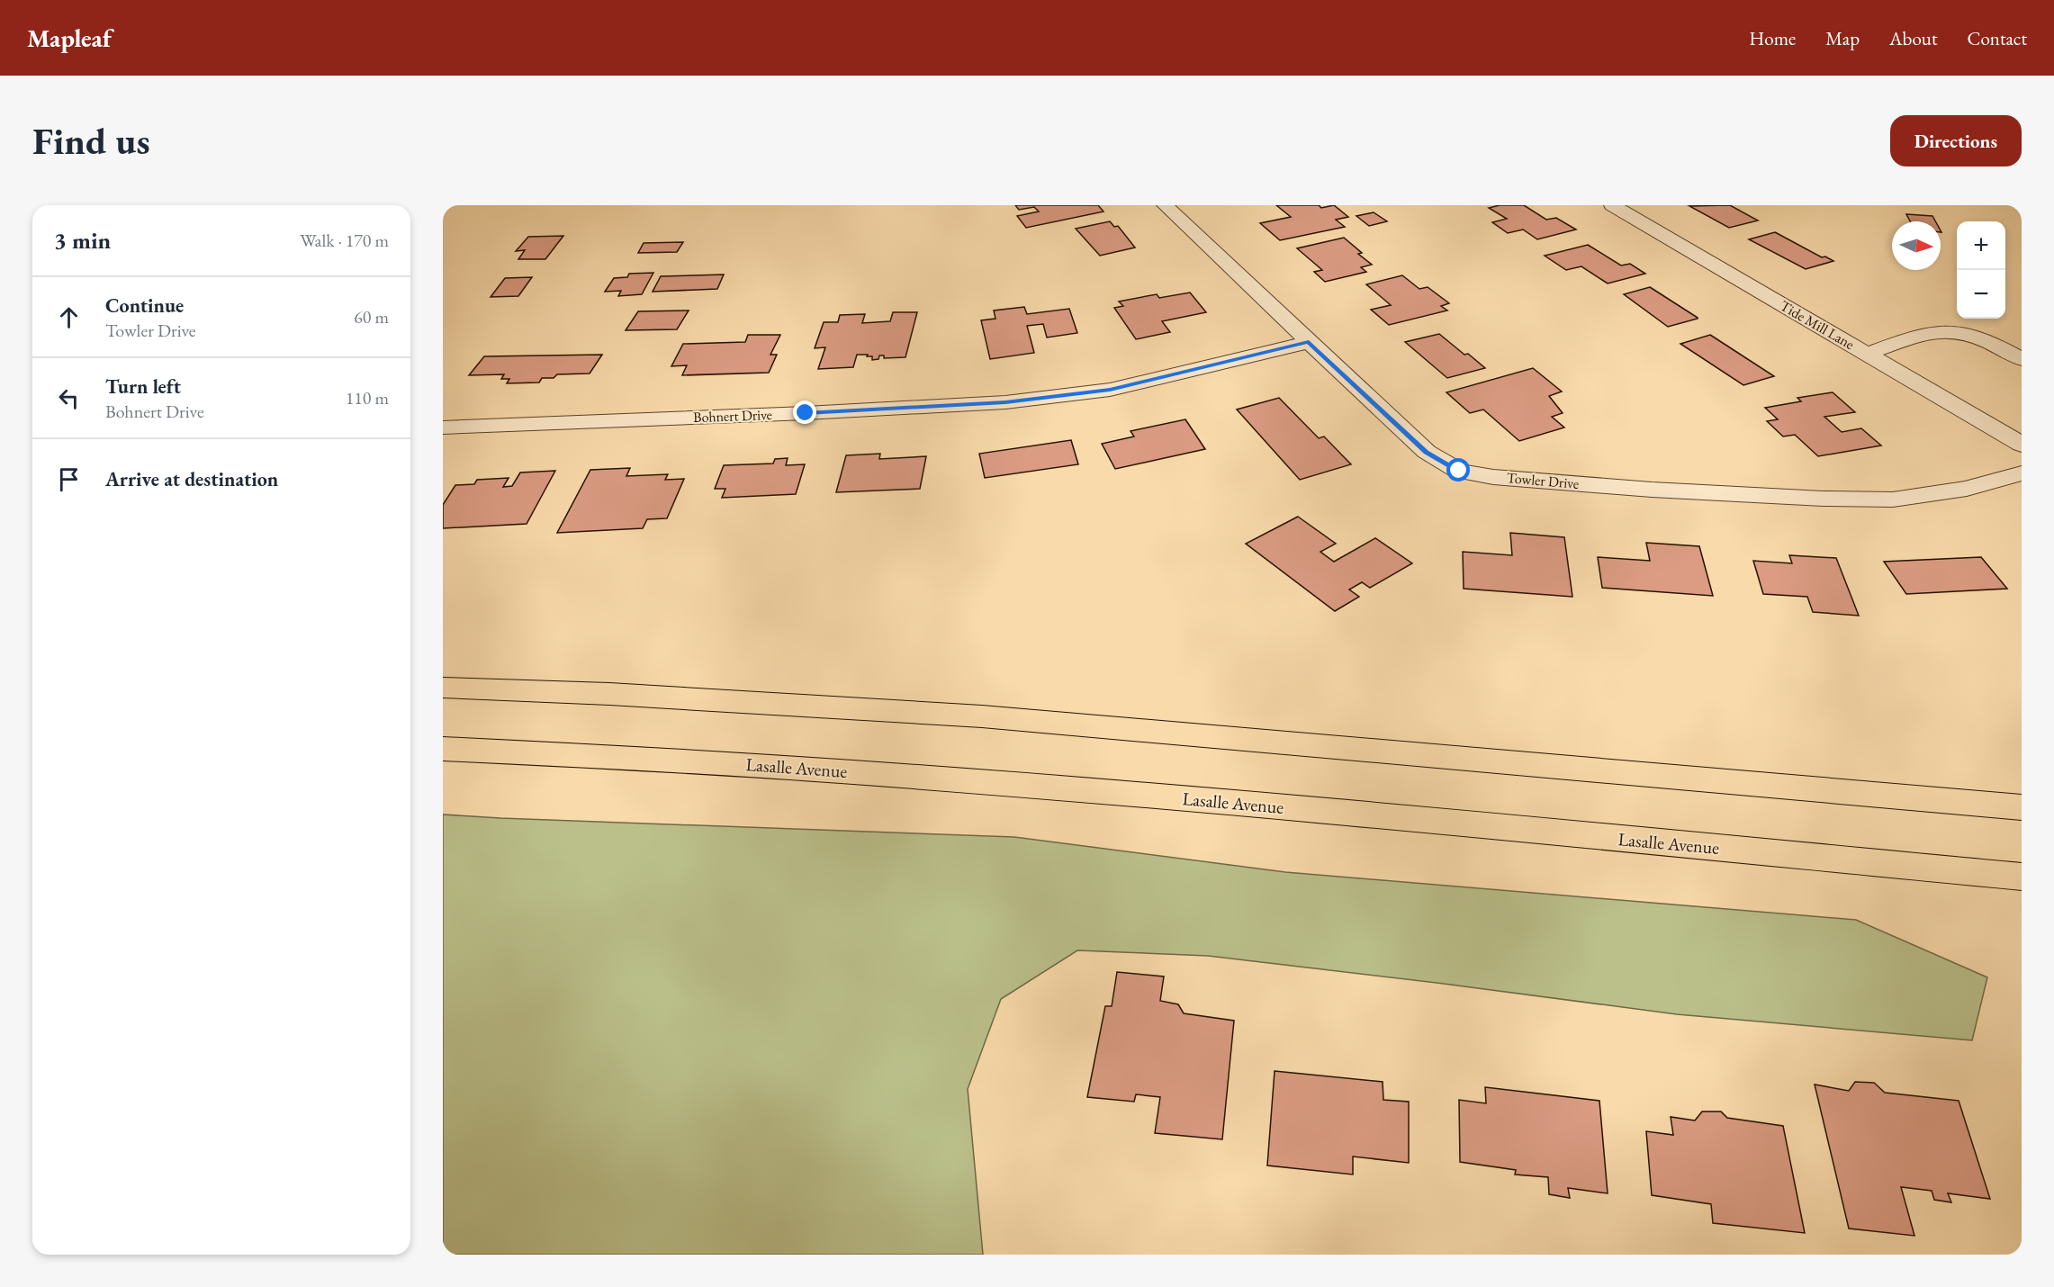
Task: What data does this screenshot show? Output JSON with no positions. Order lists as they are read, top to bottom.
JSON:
{
  "streets": {
    "main road": ["Lasalle Avenue"],
    "street": ["Tide Mill Lane", "Bohnert Drive", "Towler Drive"]
  },
  "crossings": [
    ["Bohnert Drive", "Towler Drive"]
  ],
  "north": "right",
  "page": {
    "header": "Mapleaf",
    "nav": [
      "Home",
      "Map",
      "About",
      "Contact"
    ],
    "buttons": "Directions",
    "title": "Find us",
    "heading": ["3 min", "Walk · 170 m"],
    "map_buttons": ["+", "−"],
    "list": [
      ["Continue", "Towler Drive", "60 m"],
      ["Turn left", "Bohnert Drive", "110 m"],
      "Arrive at destination"
    ]
  }
}
